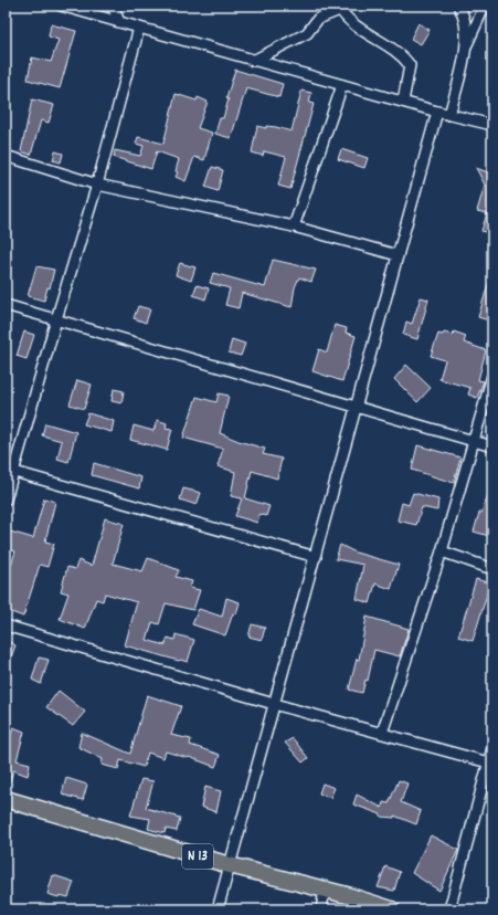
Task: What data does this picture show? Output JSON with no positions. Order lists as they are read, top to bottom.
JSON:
{
  "streets": {
    "main road": ["N 13"]
  }
}
